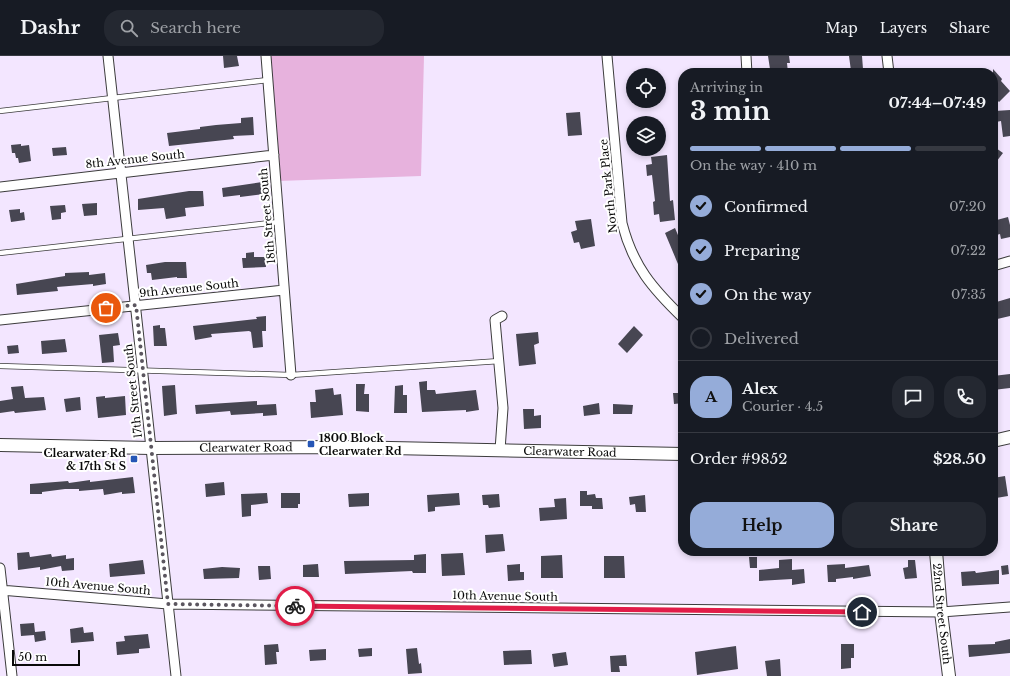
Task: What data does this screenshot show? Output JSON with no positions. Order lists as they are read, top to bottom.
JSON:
{
  "streets": {
    "street": [
      "8th Avenue South",
      "North Park Place",
      "18th Street South",
      "9th Avenue South",
      "17th Street South",
      "Clearwater Road",
      "10th Avenue South",
      "22nd Street South"
    ]
  },
  "crossings": [
    ["8th Avenue South", "18th Street South"],
    ["8th Avenue South", "17th Street South"],
    ["18th Street South", "9th Avenue South"],
    ["9th Avenue South", "17th Street South"],
    ["17th Street South", "Clearwater Road"],
    ["17th Street South", "10th Avenue South"],
    ["10th Avenue South", "22nd Street South"]
  ],
  "places": {
    "transit": ["1800 Block Clearwater Rd", "Clearwater Rd & 17th St S"]
  },
  "scale_bar": "50 m",
  "page": {
    "header": "Dashr",
    "search": "Search here",
    "nav": ["Map", "Layers", "Share"],
    "heading": ["3 min", "Arriving in", "07:44–07:49"],
    "panel": [
      "Alex",
      "Courier · 4.5",
      "Order #9852",
      "$28.50"
    ],
    "bar": "On the way · 410 m",
    "list": [
      ["Confirmed", "07:20"],
      ["Preparing", "07:22"],
      ["On the way", "07:35"],
      "Delivered"
    ],
    "round": "A",
    "buttons": ["Help", "Share"],
    "scale": "50 m"
  }
}
